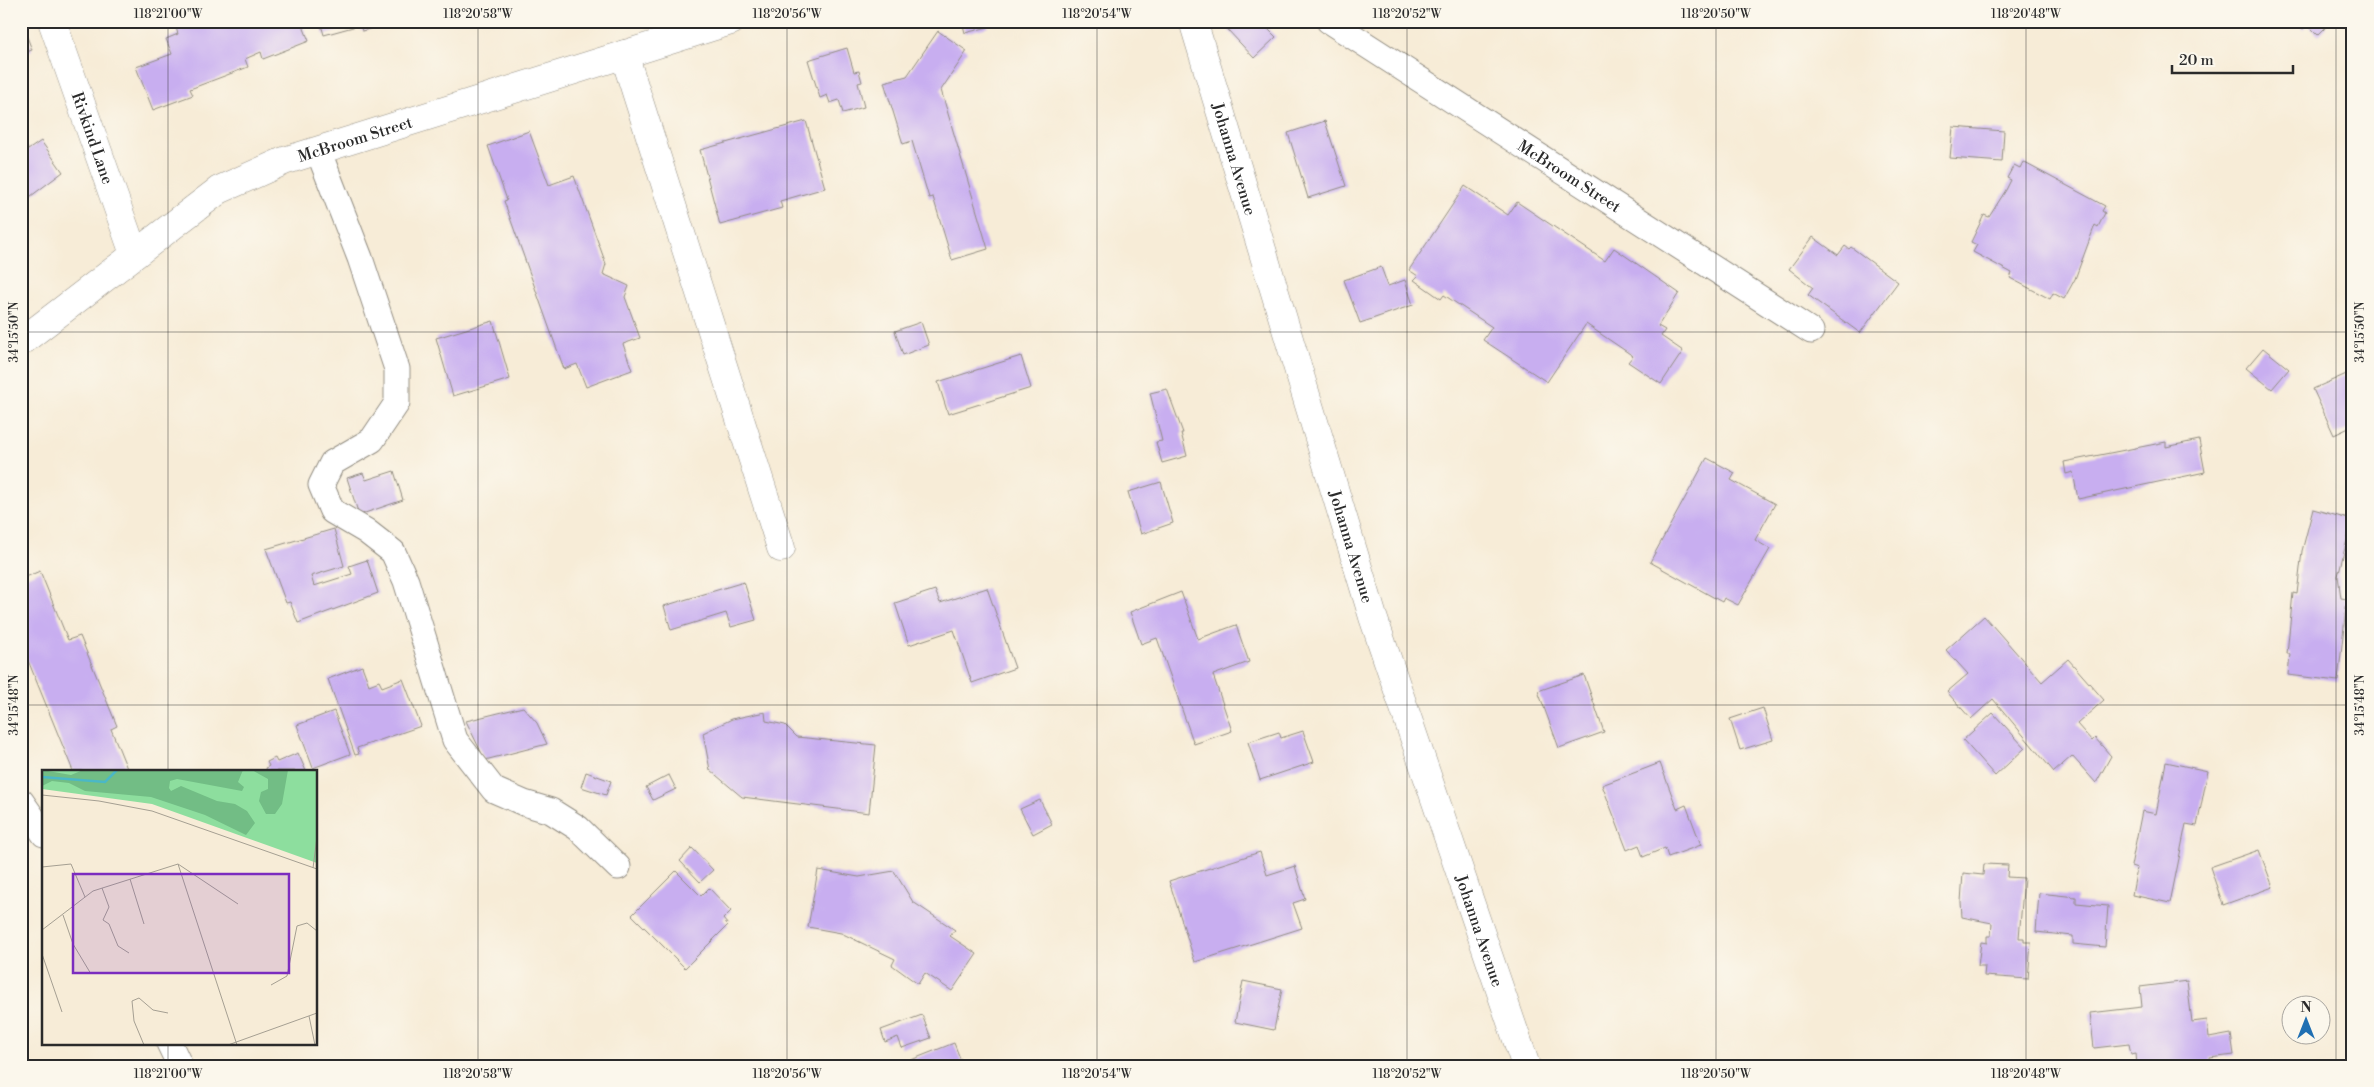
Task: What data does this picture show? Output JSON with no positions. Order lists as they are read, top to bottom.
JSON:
{
  "streets": {
    "street": ["Rivkind Lane", "McBroom Street", "Johanna Avenue"]
  },
  "crossings": [
    ["Rivkind Lane", "McBroom Street"]
  ],
  "scale_bar": "20 m",
  "north": "top",
  "coordinates": [
    "118°21'00\"W",
    "118°20'58\"W",
    "118°20'56\"W",
    "118°20'54\"W",
    "118°20'52\"W",
    "118°20'50\"W",
    "118°20'48\"W",
    "34°15'50\"N",
    "34°15'48\"N"
  ]
}
